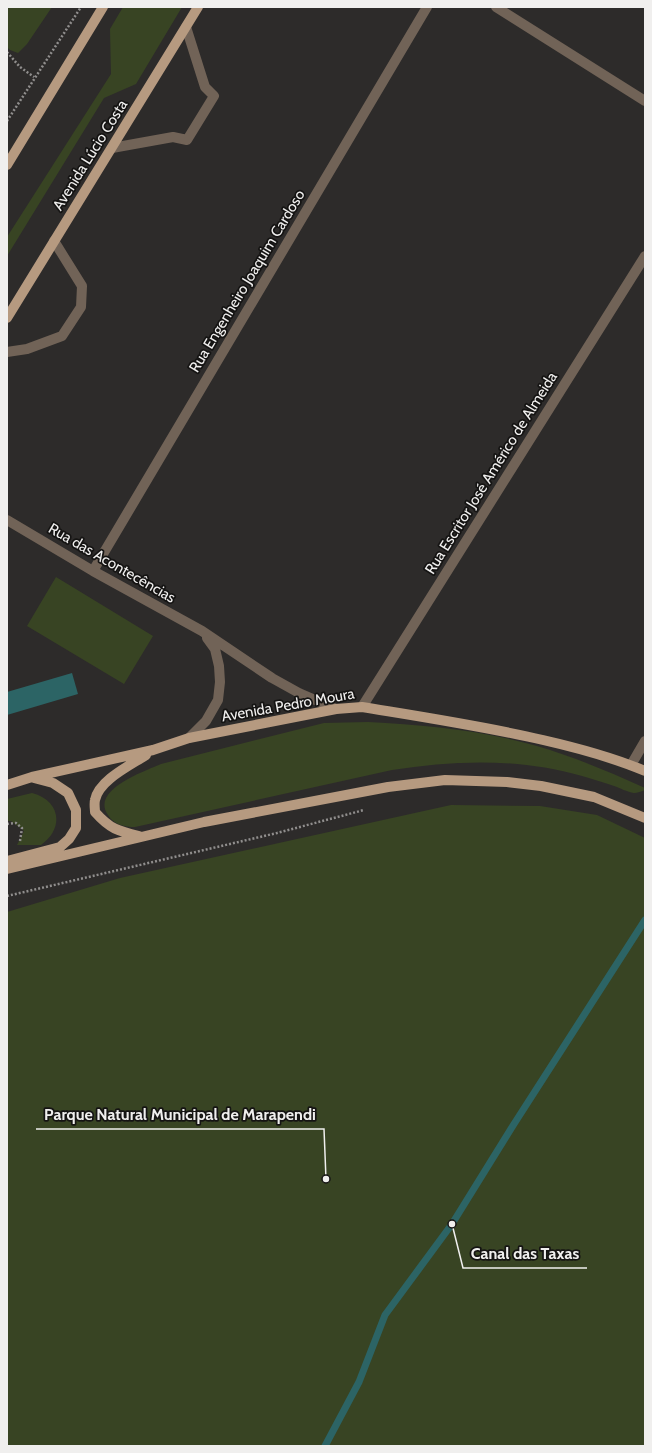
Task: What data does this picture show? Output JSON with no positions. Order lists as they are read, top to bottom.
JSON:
{
  "streets": {
    "main road": ["Avenida Lúcio Costa", "Avenida Pedro Moura"],
    "street": ["Rua Engenheiro Joaquim Cardoso", "Rua Escritor José Américo de Almeida", "Rua das Acontecências"]
  },
  "crossings": [
    ["Rua Engenheiro Joaquim Cardoso", "Rua das Acontecências"],
    ["Rua Escritor José Américo de Almeida", "Avenida Pedro Moura"],
    ["Rua das Acontecências", "Avenida Pedro Moura"]
  ],
  "places": ["Parque Natural Municipal de Marapendi", "Canal das Taxas"]
}
